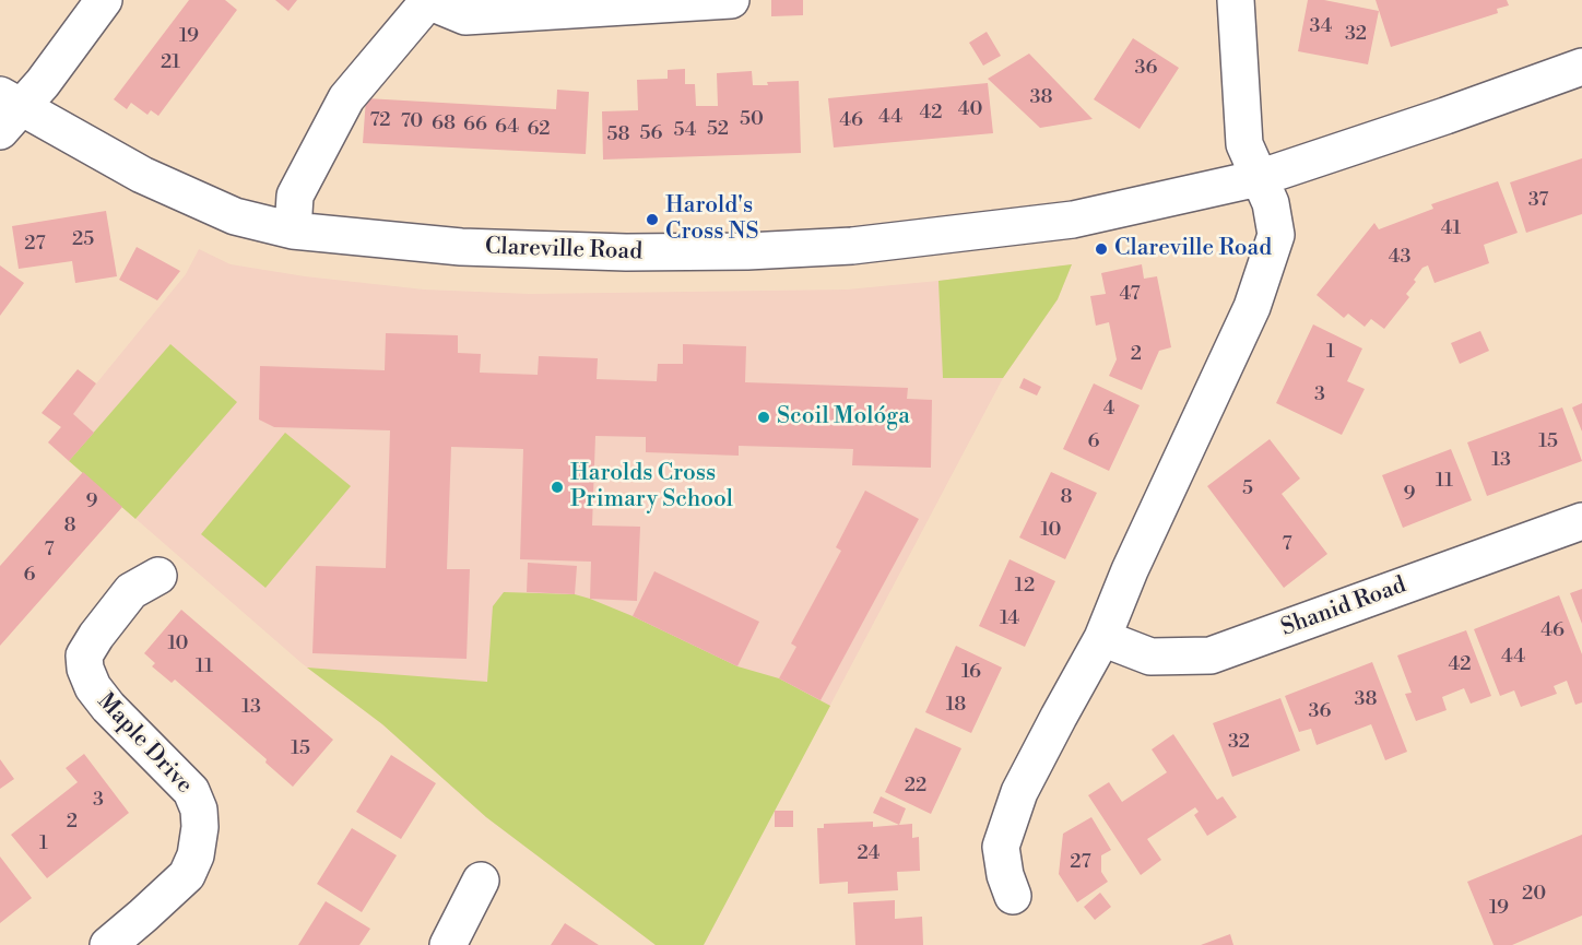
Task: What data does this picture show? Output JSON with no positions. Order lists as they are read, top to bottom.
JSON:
{
  "streets": {
    "street": ["Clareville Road", "Shanid Road", "Maple Drive"]
  },
  "places": [
    "Harold's Cross NS",
    "Clareville Road",
    "Scoil Mológa",
    "Harolds Cross Primary School"
  ],
  "house_numbers": [
    "34",
    "32",
    "19",
    "21",
    "36",
    "38",
    "40",
    "42",
    "44",
    "50",
    "72",
    "46",
    "70",
    "68",
    "66",
    "64",
    "62",
    "52",
    "54",
    "56",
    "58",
    "37",
    "41",
    "25",
    "27",
    "43",
    "47",
    "1",
    "2",
    "3",
    "4",
    "6",
    "15",
    "13",
    "11",
    "5",
    "9",
    "8",
    "9",
    "8",
    "10",
    "7",
    "7",
    "6",
    "12",
    "14",
    "46",
    "10",
    "44",
    "42",
    "11",
    "16",
    "38",
    "18",
    "13",
    "36",
    "32",
    "15",
    "22",
    "3",
    "2",
    "1",
    "24",
    "27",
    "20",
    "19"
  ]
}
